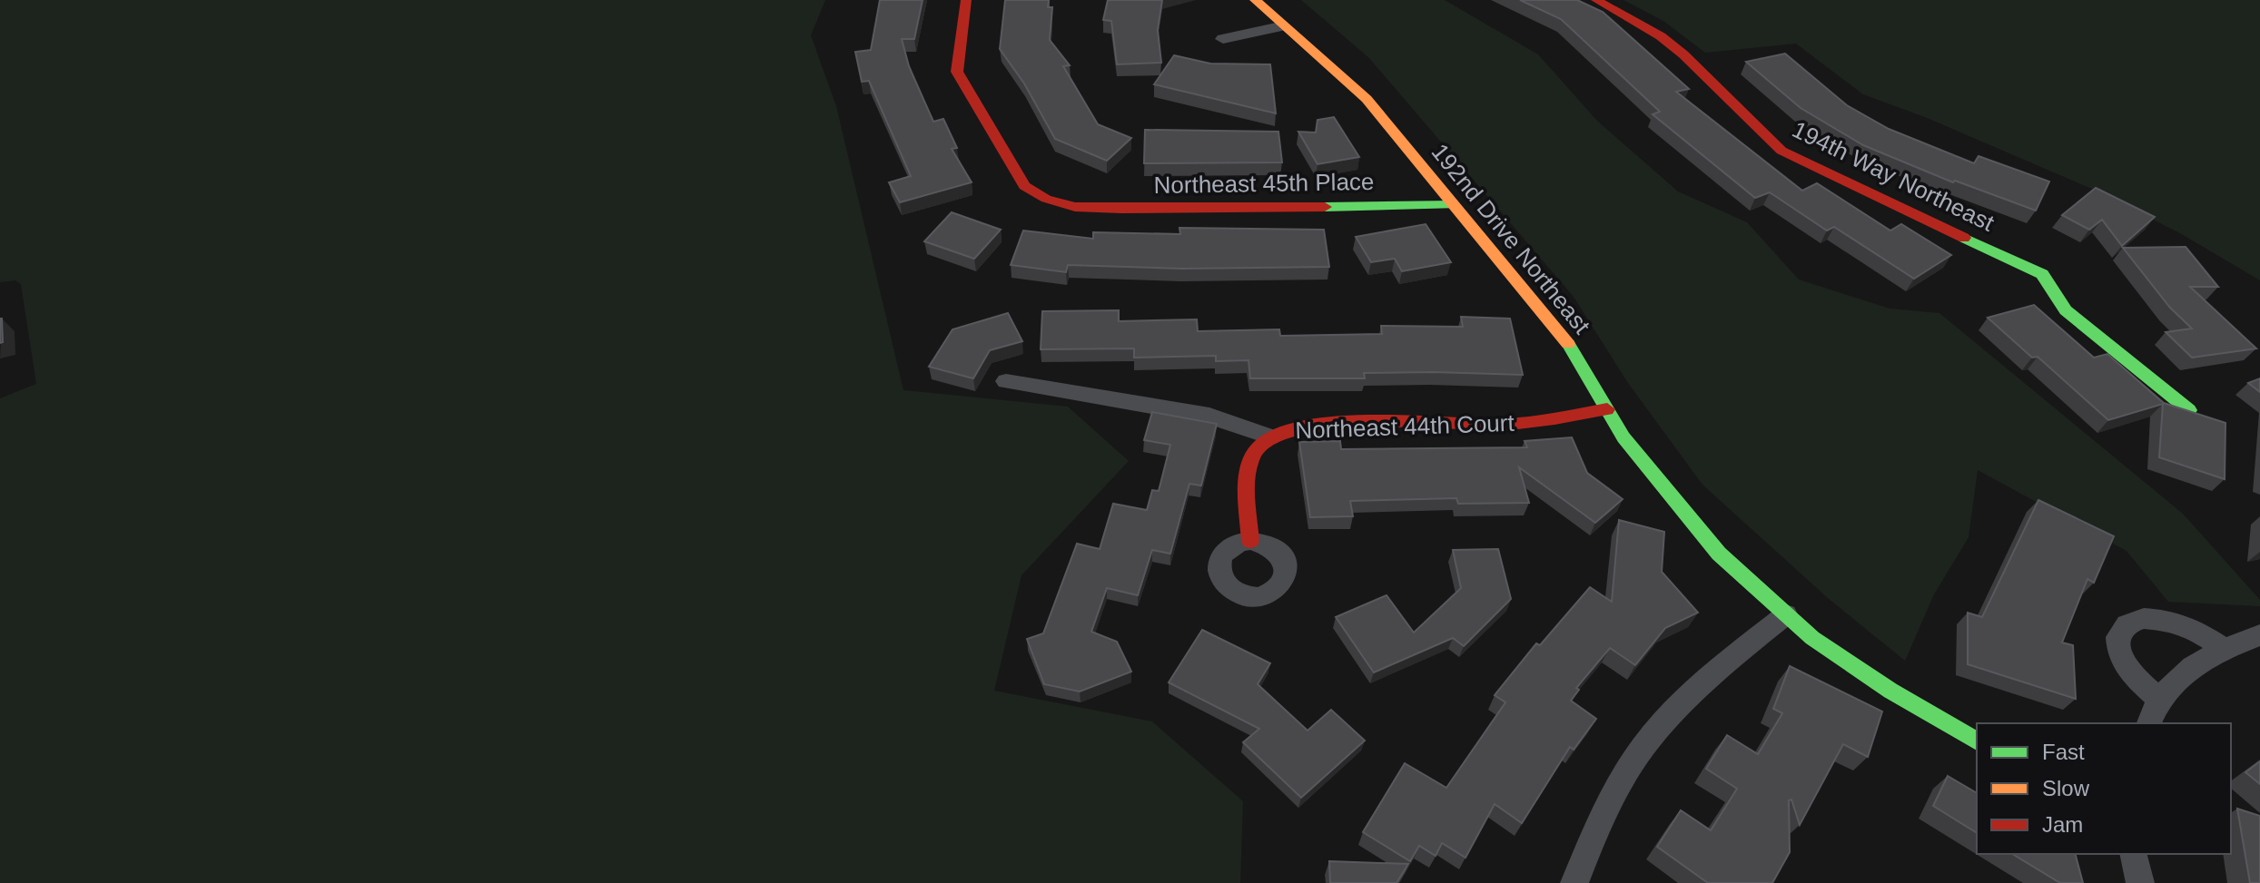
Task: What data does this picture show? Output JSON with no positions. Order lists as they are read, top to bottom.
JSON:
{
  "streets": {
    "street": [
      "194th Way Northeast",
      "Northeast 45th Place",
      "192nd Drive Northeast",
      "Northeast 44th Court"
    ]
  },
  "crossings": [
    ["Northeast 45th Place", "192nd Drive Northeast"],
    ["192nd Drive Northeast", "Northeast 44th Court"]
  ],
  "legend": ["Fast", "Slow", "Jam"]
}
